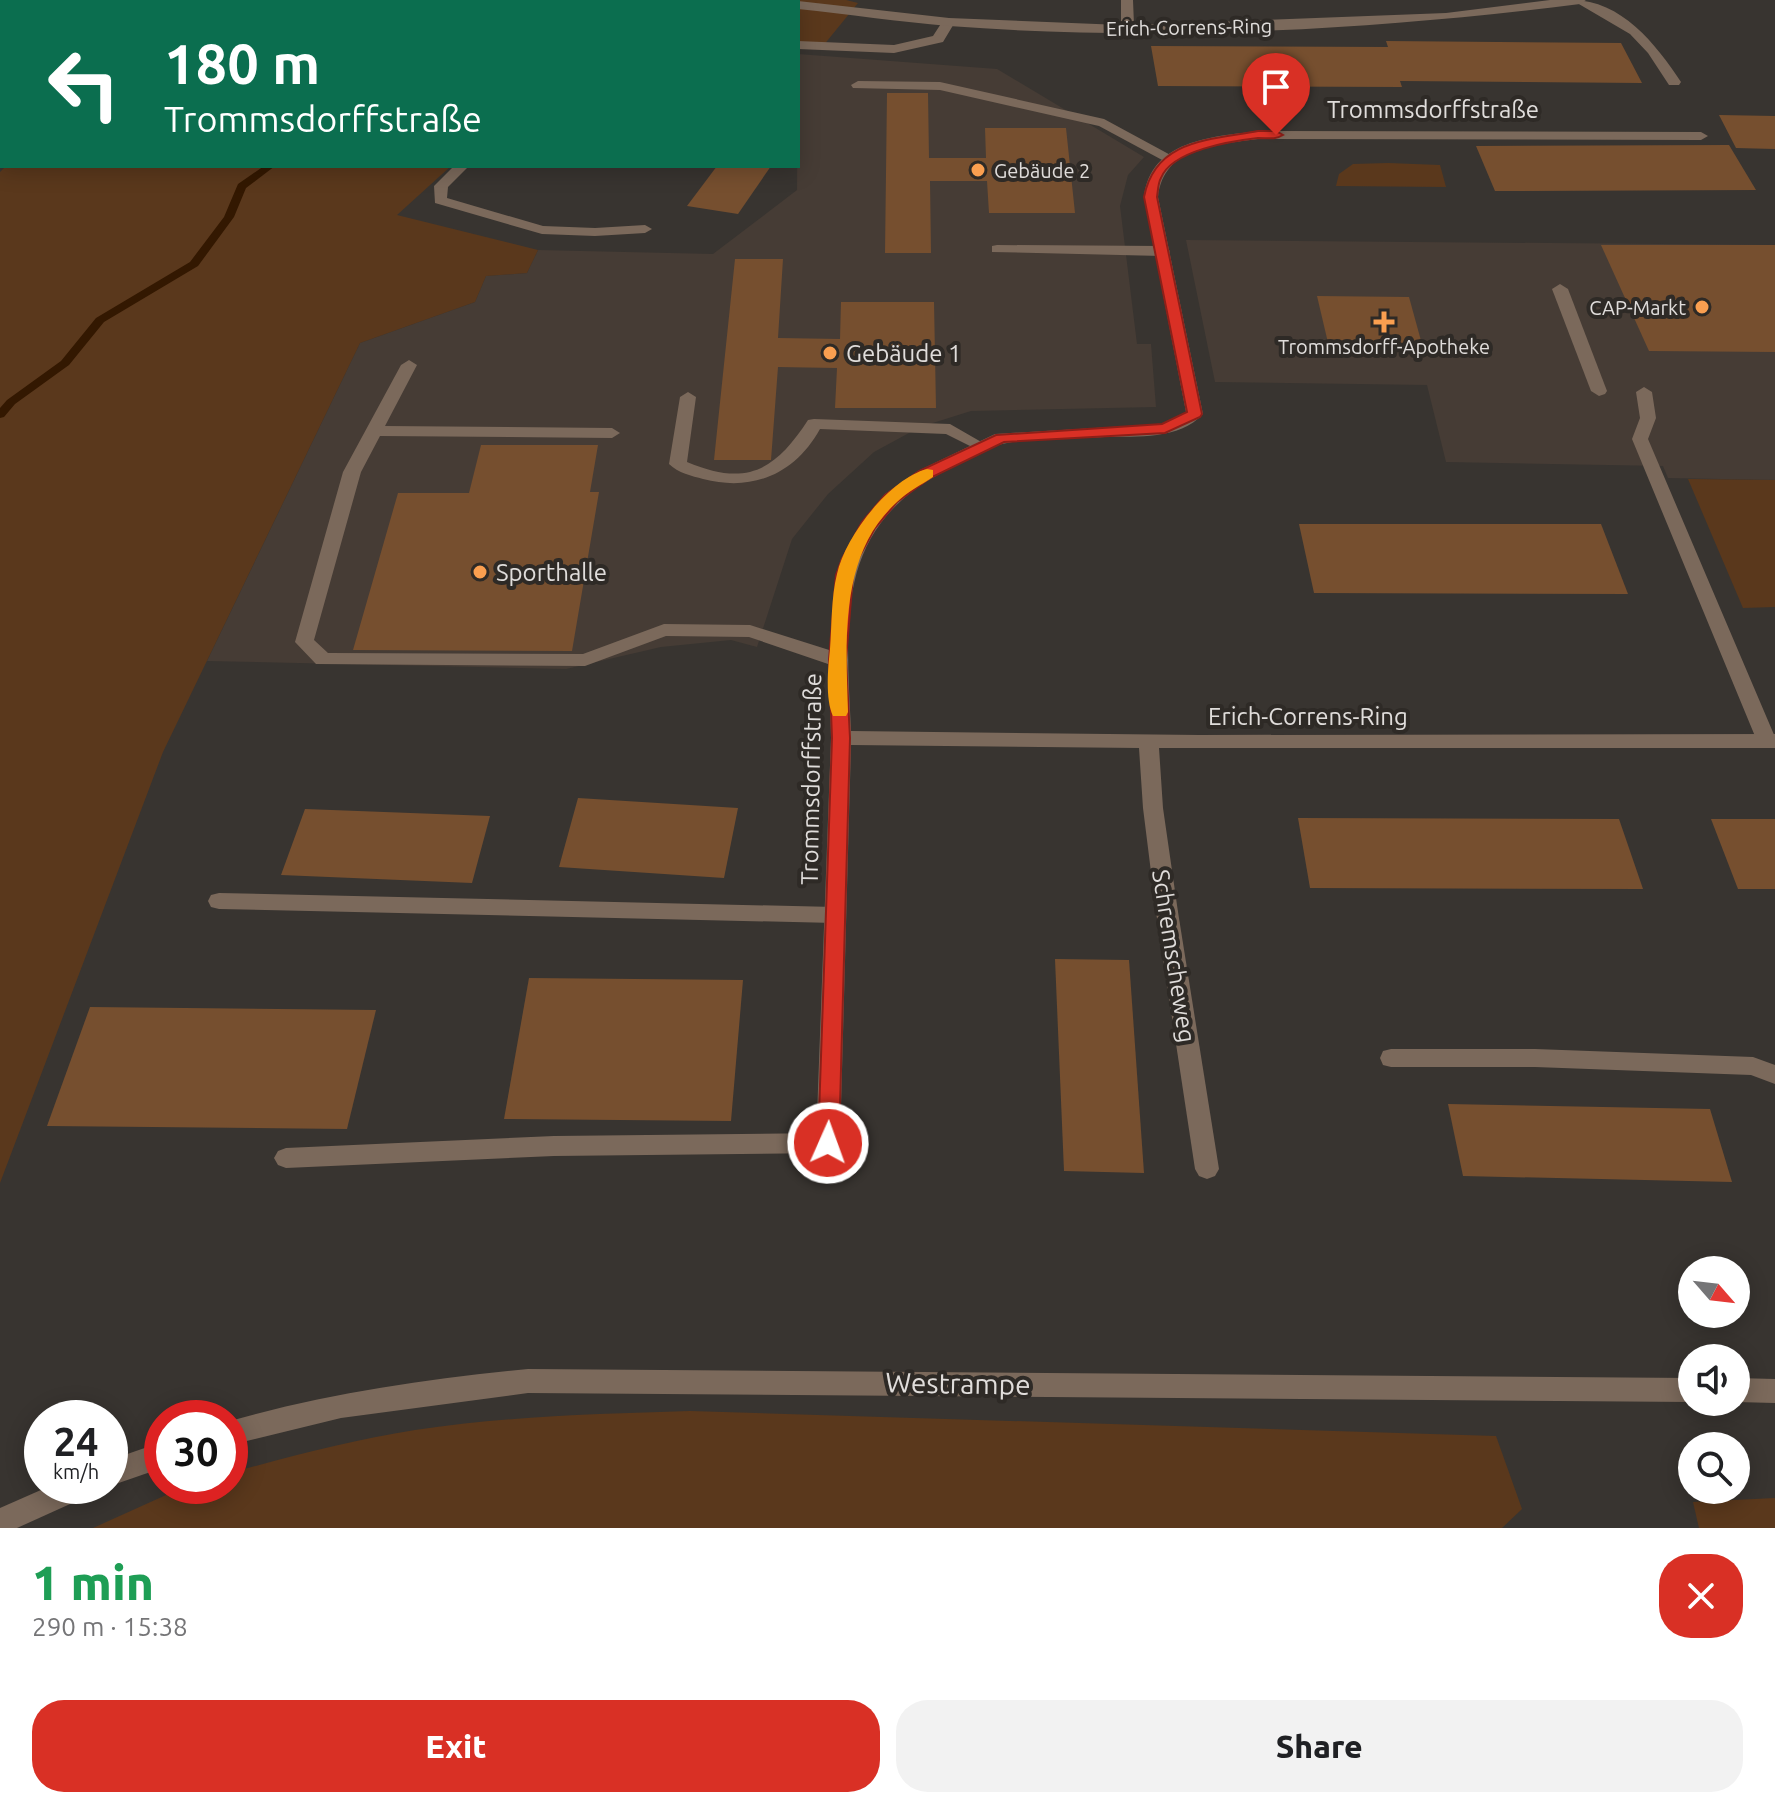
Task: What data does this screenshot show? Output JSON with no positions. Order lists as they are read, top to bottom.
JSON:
{
  "streets": {
    "street": [
      "Erich-Correns-Ring",
      "Trommsdorffstraße",
      "Schremscheweg",
      "Westrampe"
    ]
  },
  "crossings": [
    ["Erich-Correns-Ring", "Trommsdorffstraße"],
    ["Erich-Correns-Ring", "Schremscheweg"]
  ],
  "places": {
    "other": [
      "Gebäude 2",
      "CAP-Markt",
      "Gebäude 1",
      "Sporthalle"
    ],
    "health": ["Trommsdorff-Apotheke"]
  },
  "north": "bottom right",
  "page": {
    "turn": ["180 m", "Trommsdorffstraße"],
    "speed": "24 km/h",
    "limit": "30",
    "heading": ["1 min", "290 m · 15:38"],
    "buttons": ["Exit", "Share"]
  }
}
